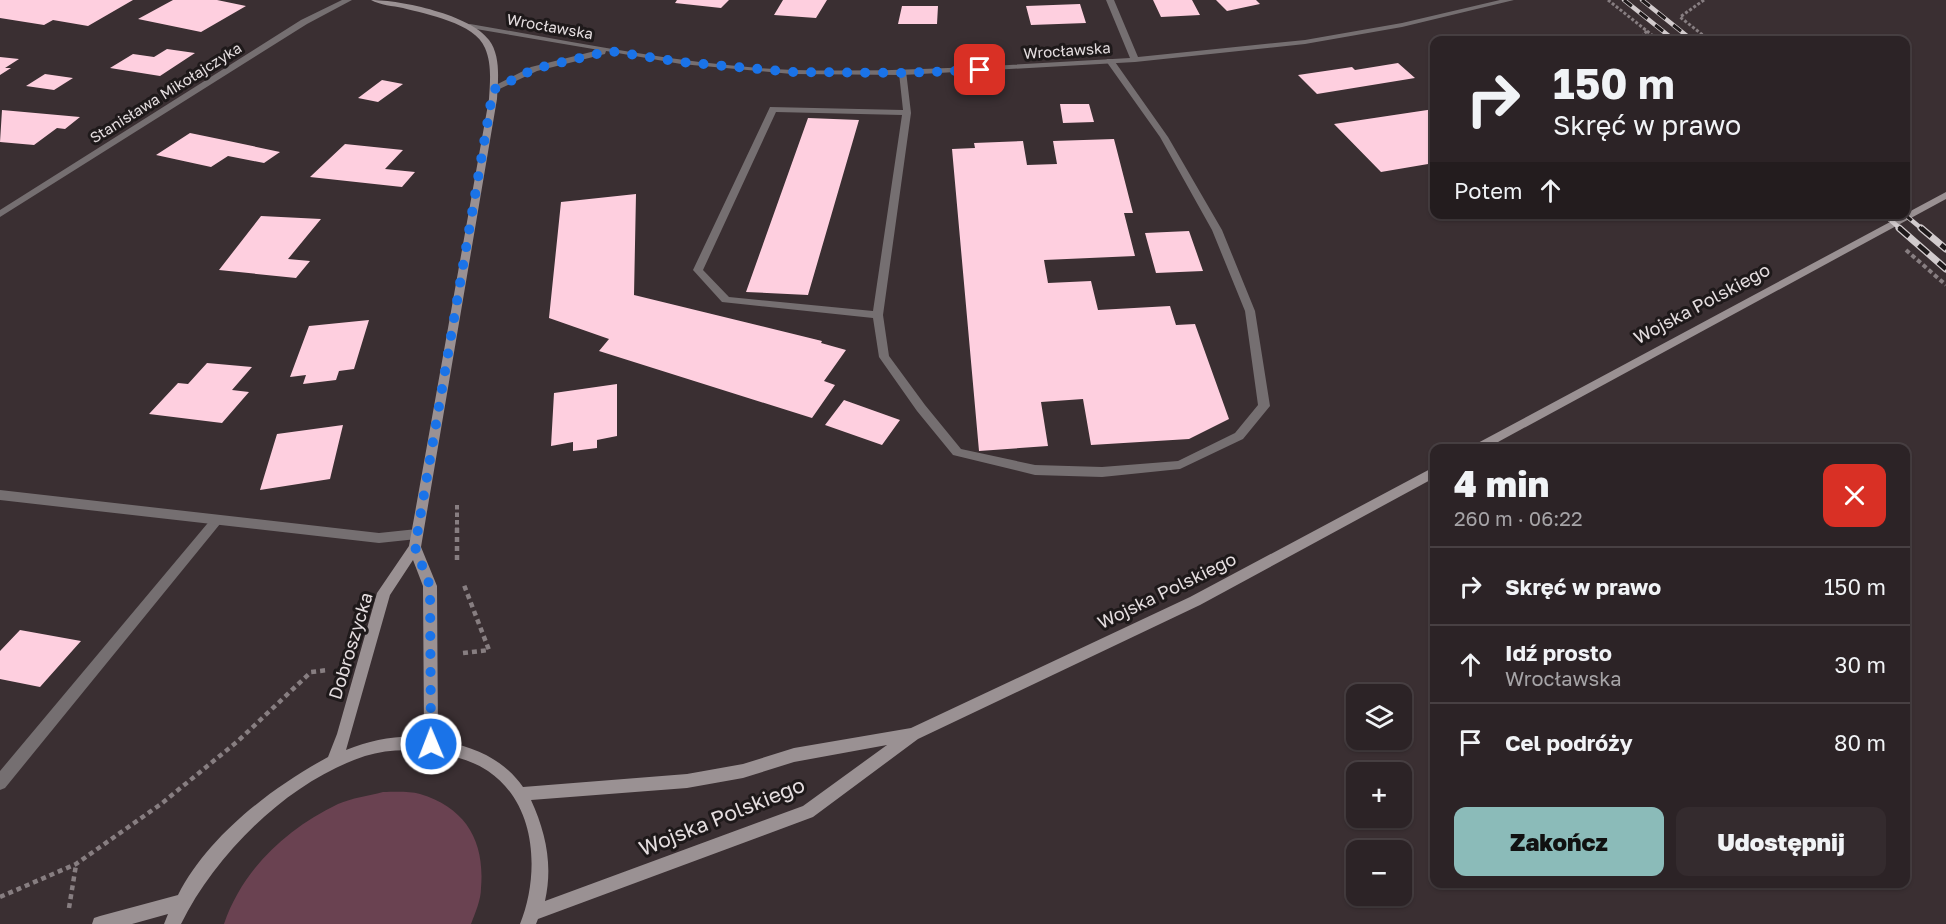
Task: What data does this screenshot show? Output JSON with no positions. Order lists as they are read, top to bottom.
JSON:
{
  "streets": {
    "main road": ["Wrocławska", "Wojska Polskiego", "Dobroszycka"],
    "street": ["Stanisława Mikołajczyka"]
  },
  "crossings": [
    ["Wrocławska", "Dobroszycka"]
  ],
  "page": {
    "turn": ["150 m", "Skręć w prawo"],
    "then": "Potem",
    "heading": ["4 min", "260 m · 06:22"],
    "list": [
      {
        "name": "Skręć w prawo",
        "value": "150 m"
      },
      {
        "name": "Idź prosto",
        "note": "Wrocławska",
        "value": "30 m"
      },
      {
        "name": "Cel podróży",
        "value": "80 m"
      }
    ],
    "map_buttons": ["+", "−"],
    "buttons": ["Zakończ", "Udostępnij"]
  }
}
